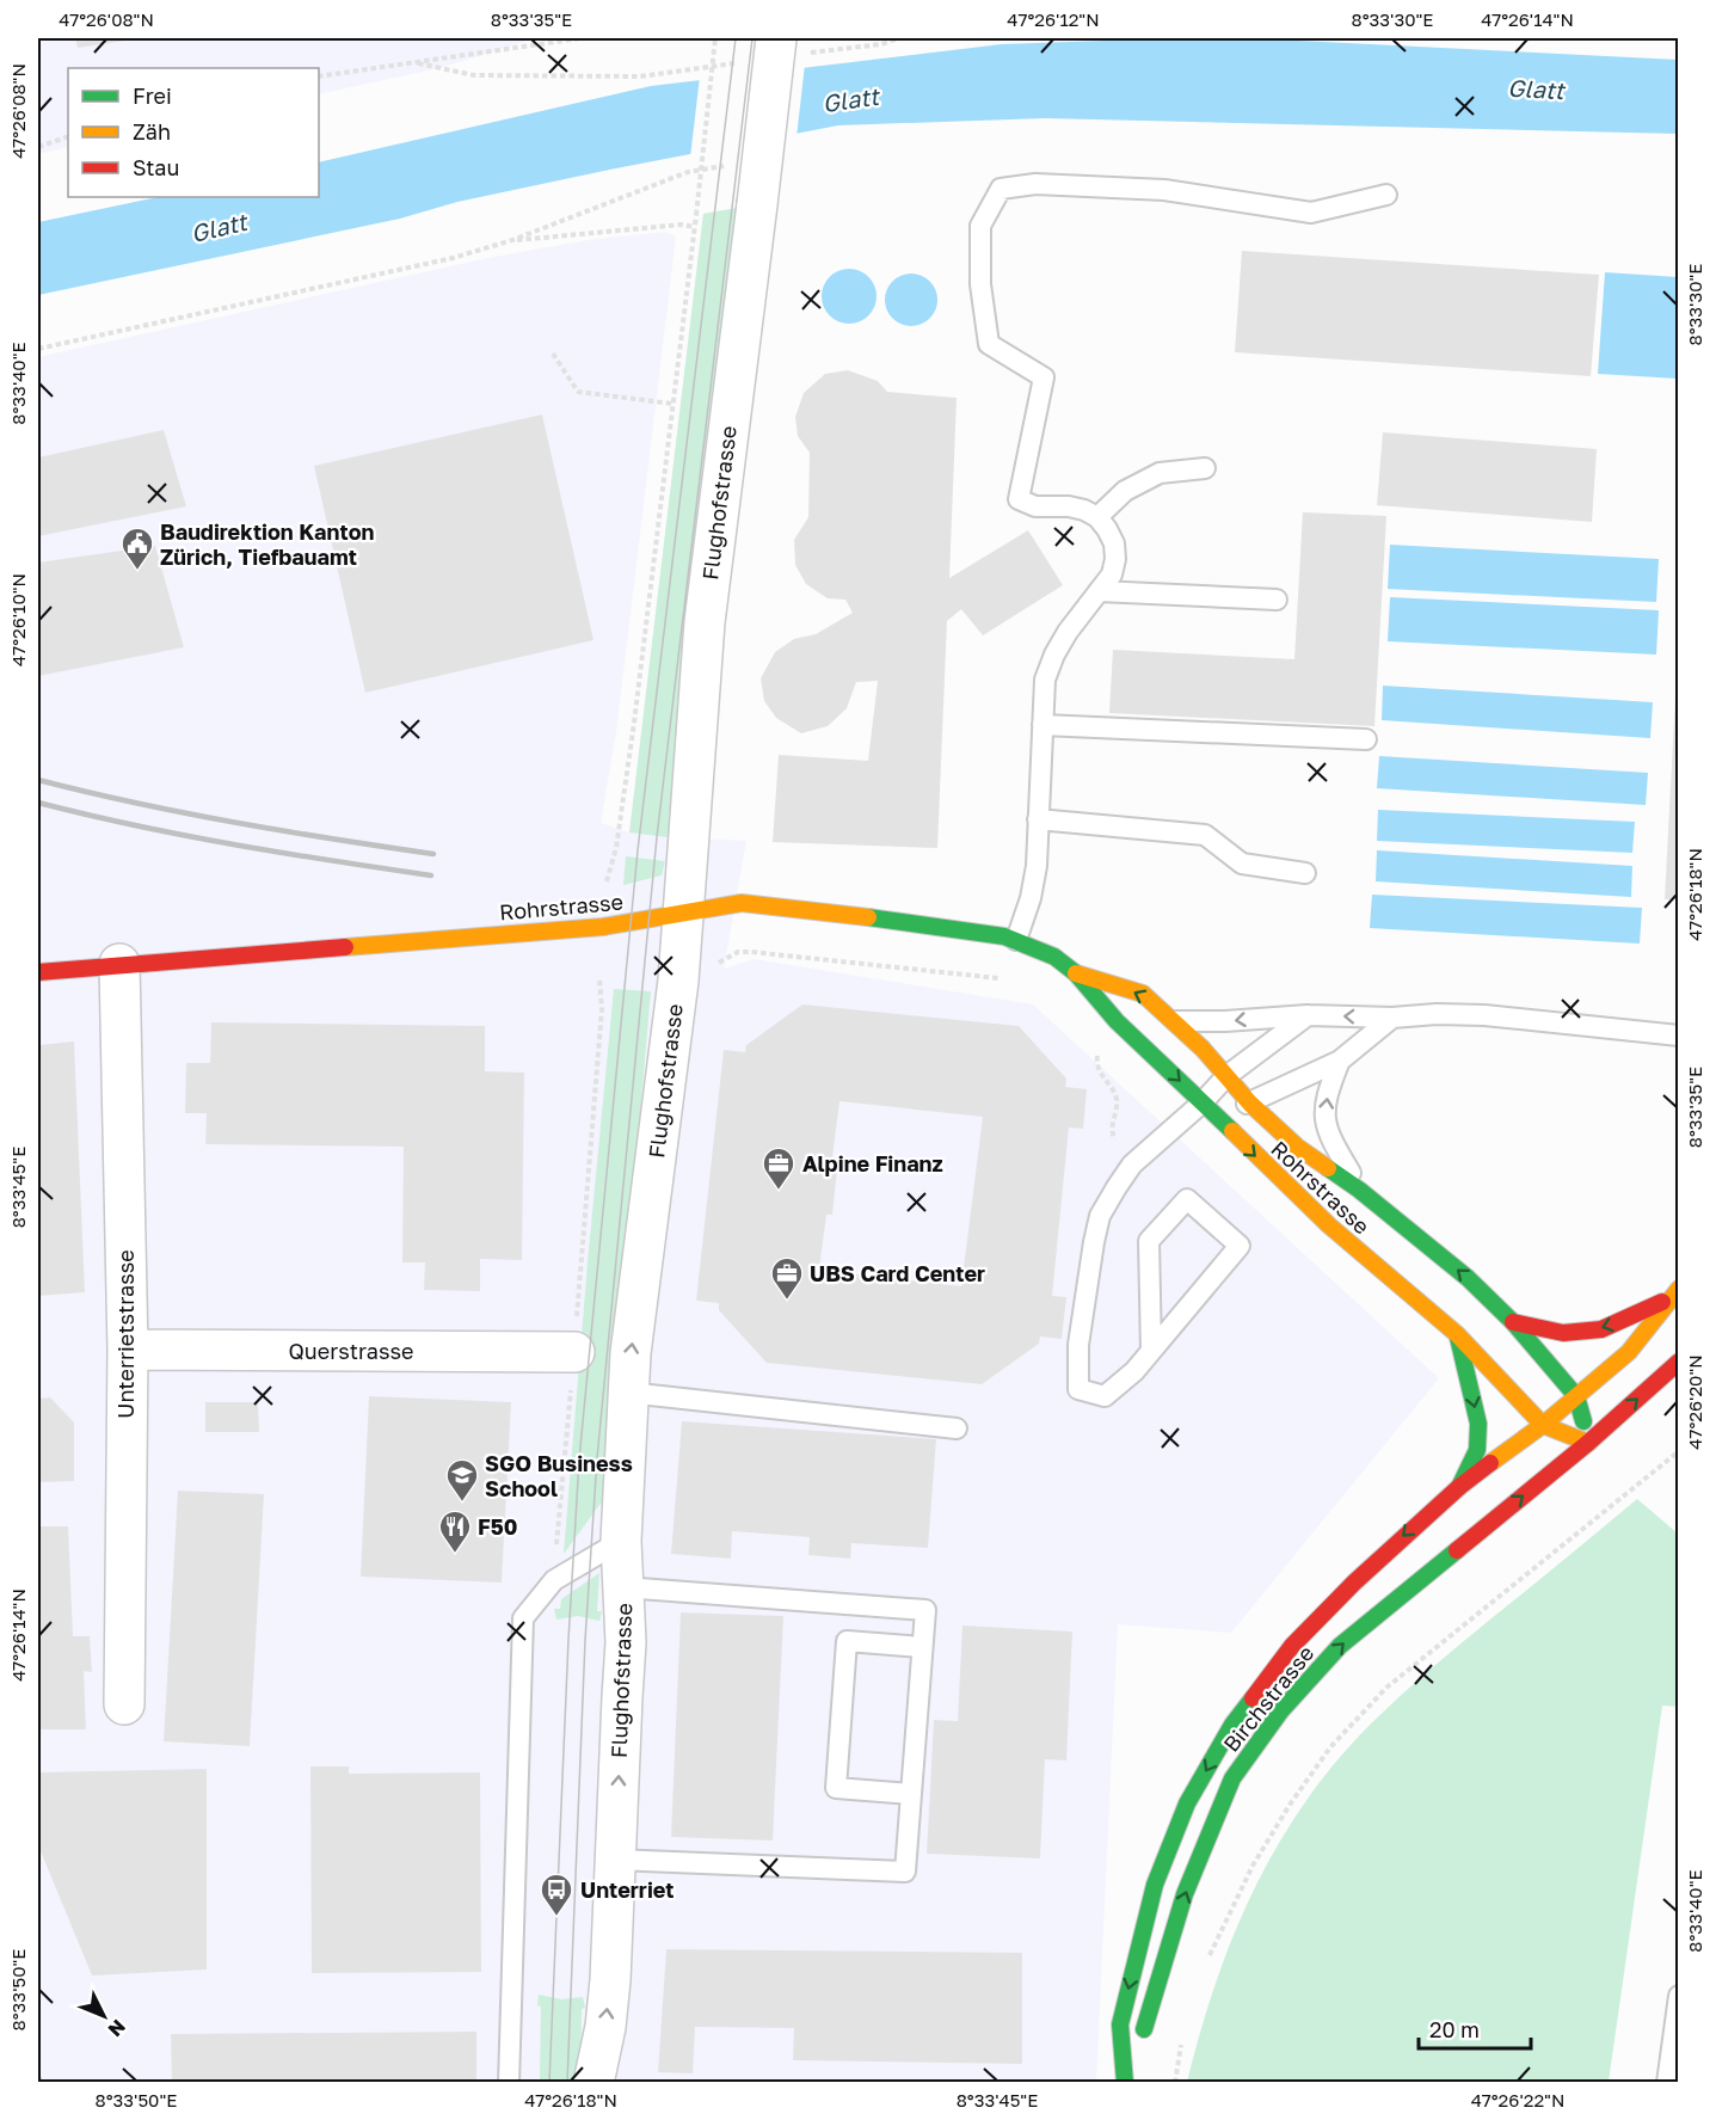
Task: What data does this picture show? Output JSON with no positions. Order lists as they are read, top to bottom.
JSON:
{
  "streets": {
    "main road": ["Rohrstrasse", "Birchstrasse"],
    "street": ["Flughofstrasse", "Unterrietstrasse", "Querstrasse"]
  },
  "crossings": [
    ["Flughofstrasse", "Rohrstrasse"],
    ["Rohrstrasse", "Unterrietstrasse"],
    ["Rohrstrasse", "Birchstrasse"],
    ["Unterrietstrasse", "Querstrasse"]
  ],
  "one_way": ["Flughofstrasse"],
  "water": ["Glatt"],
  "places": {
    "public building": ["Baudirektion Kanton Zürich, Tiefbauamt"],
    "office": ["Alpine Finanz", "UBS Card Center"],
    "school or university": ["SGO Business School"],
    "restaurant": ["F50"],
    "bus stop": ["Unterriet"]
  },
  "legend": ["Frei", "Zäh", "Stau"],
  "scale_bar": "20 m",
  "north": "bottom right",
  "coordinates": [
    "47°26'08\"N",
    "8°33'35\"E",
    "47°26'12\"N",
    "8°33'30\"E",
    "47°26'14\"N",
    "8°33'40\"E",
    "47°26'10\"N",
    "47°26'18\"N",
    "8°33'45\"E",
    "47°26'20\"N",
    "8°33'50\"E",
    "47°26'22\"N"
  ]
}
